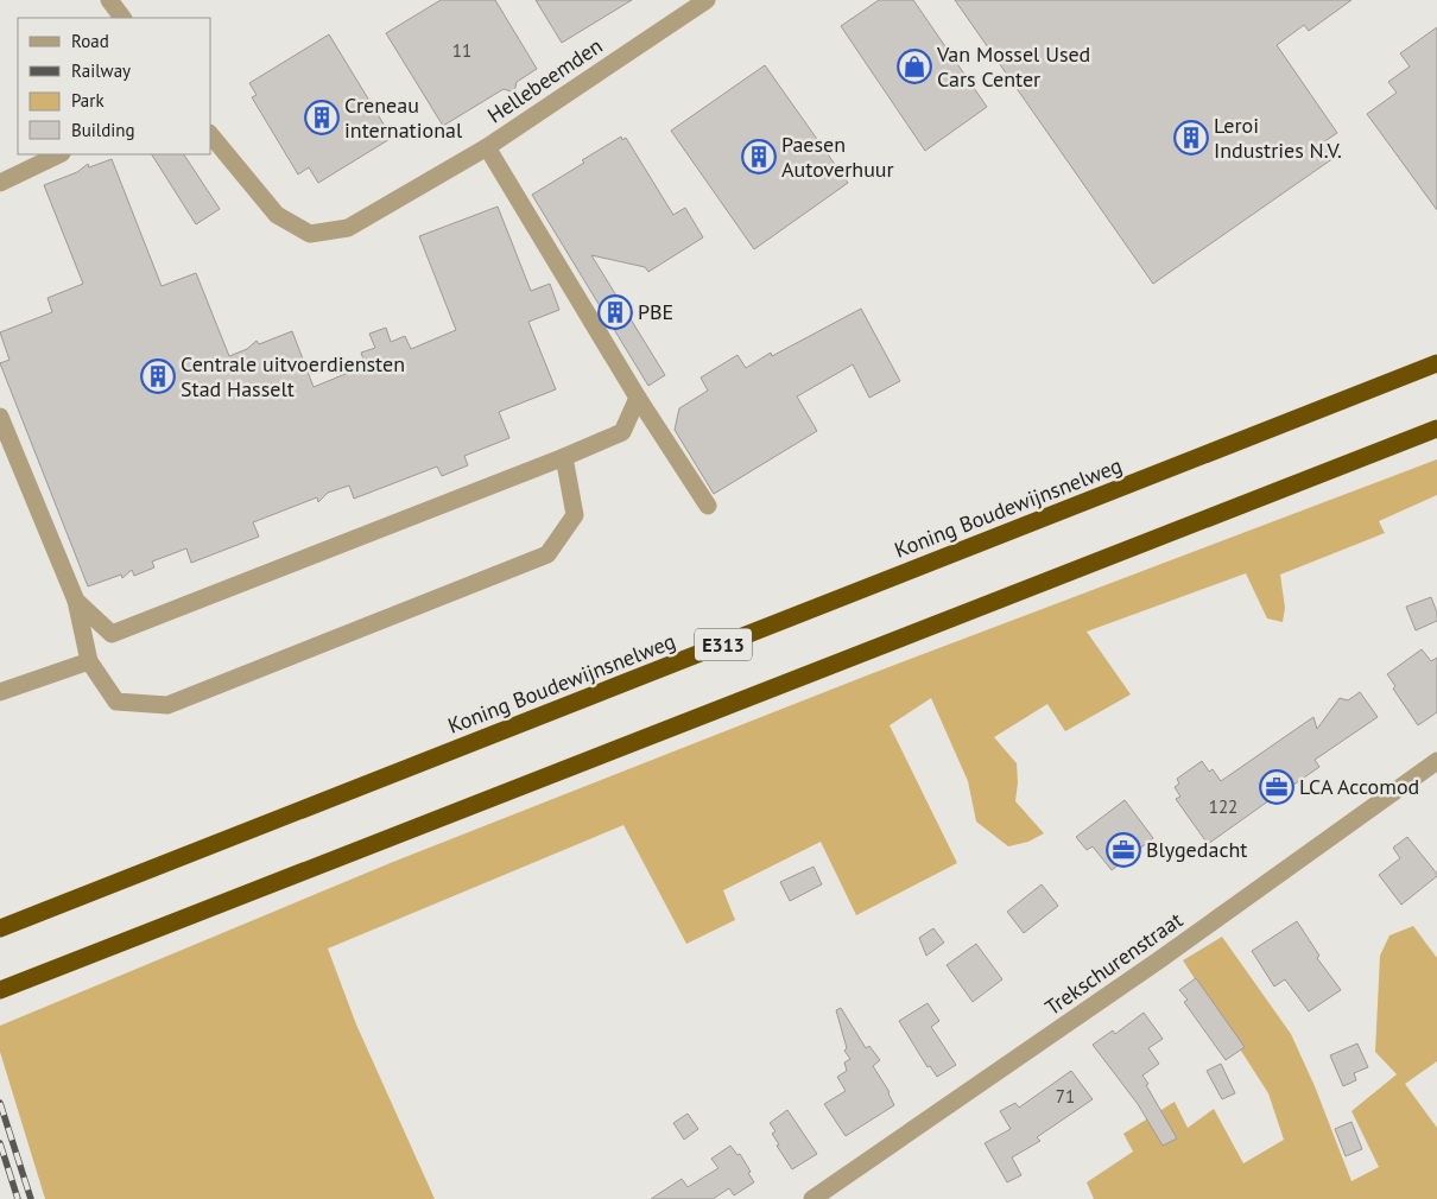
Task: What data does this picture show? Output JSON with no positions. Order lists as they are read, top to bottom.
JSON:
{
  "streets": {
    "highway": ["Koning Boudewijnsnelweg", "E313"],
    "street": ["Hellebeemden", "Trekschurenstraat"]
  },
  "places": {
    "shop": ["Van Mossel Used Cars Center"],
    "building": [
      "Creneau international",
      "Leroi Industries N.V.",
      "Paesen Autoverhuur",
      "PBE",
      "Centrale uitvoerdiensten Stad Hasselt"
    ],
    "office": ["LCA Accomod", "Blygedacht"]
  },
  "house_numbers": ["11", "122", "71"],
  "legend": [
    "Road",
    "Railway",
    "Park",
    "Building"
  ]
}
